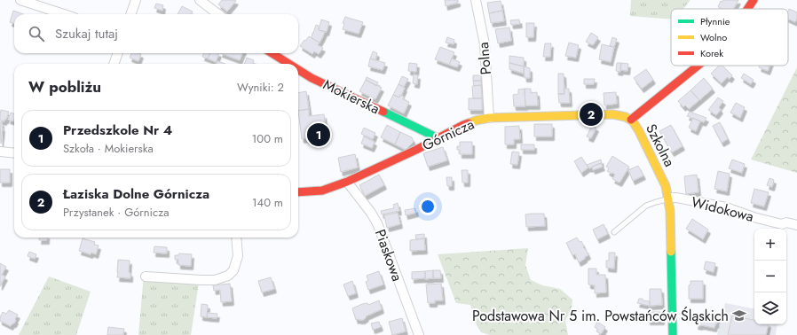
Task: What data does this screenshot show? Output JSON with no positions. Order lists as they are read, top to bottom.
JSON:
{
  "streets": {
    "street": [
      "Polna",
      "Mokierska",
      "Górnicza",
      "Szkolna",
      "Widokowa",
      "Piaskowa"
    ]
  },
  "crossings": [
    ["Polna", "Górnicza"],
    ["Mokierska", "Górnicza"],
    ["Górnicza", "Szkolna"],
    ["Górnicza", "Piaskowa"],
    ["Szkolna", "Widokowa"]
  ],
  "places": {
    "school or university": ["Podstawowa Nr 5 im. Powstańców Śląskich"]
  },
  "legend": ["Płynnie", "Wolno", "Korek"],
  "page": {
    "search": "Szukaj tutaj",
    "heading": ["W pobliżu", "Wyniki: 2"],
    "pins": ["2", "1"],
    "list": [
      {
        "mark": "1",
        "name": "Przedszkole Nr 4",
        "note": "Szkoła · Mokierska",
        "value": "100 m"
      },
      {
        "mark": "2",
        "name": "Łaziska Dolne Górnicza",
        "note": "Przystanek · Górnicza",
        "value": "140 m"
      }
    ],
    "map_buttons": ["+", "−"]
  }
}
